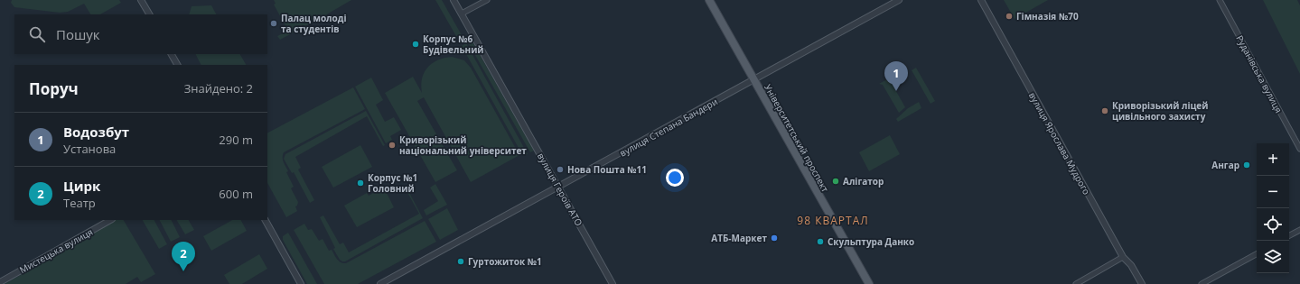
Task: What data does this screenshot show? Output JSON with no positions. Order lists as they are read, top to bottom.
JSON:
{
  "streets": {
    "main road": ["Університетський проспект"],
    "street": [
      "Руданівська вулиця",
      "вулиця Степана Бандери",
      "вулиця Ярослава Мудрого",
      "вулиця Героїв АТО",
      "Мистецька вулиця"
    ]
  },
  "crossings": [
    ["вулиця Степана Бандери", "Університетський проспект"],
    ["вулиця Степана Бандери", "вулиця Героїв АТО"]
  ],
  "districts": ["98 КВАРТАЛ"],
  "places": [
    "Гімназія №70",
    "Палац молоді та студентів",
    "Корпус №6 Будівельний",
    "Криворізький ліцей цивільного захисту",
    "Криворізький національний університет",
    "Ангар",
    "Нова Пошта №11",
    "Алігатор",
    "Корпус №1 Головний",
    "АТБ-Маркет",
    "Скульптура Данко",
    "Гуртожиток №1"
  ],
  "page": {
    "search": "Пошук",
    "pins": ["1", "2"],
    "heading": ["Поруч", "Знайдено: 2"],
    "list": [
      {
        "mark": "1",
        "name": "Водозбут",
        "note": "Установа",
        "value": "290 m"
      },
      {
        "mark": "2",
        "name": "Цирк",
        "note": "Театр",
        "value": "600 m"
      }
    ],
    "map_buttons": ["+", "−"]
  }
}
